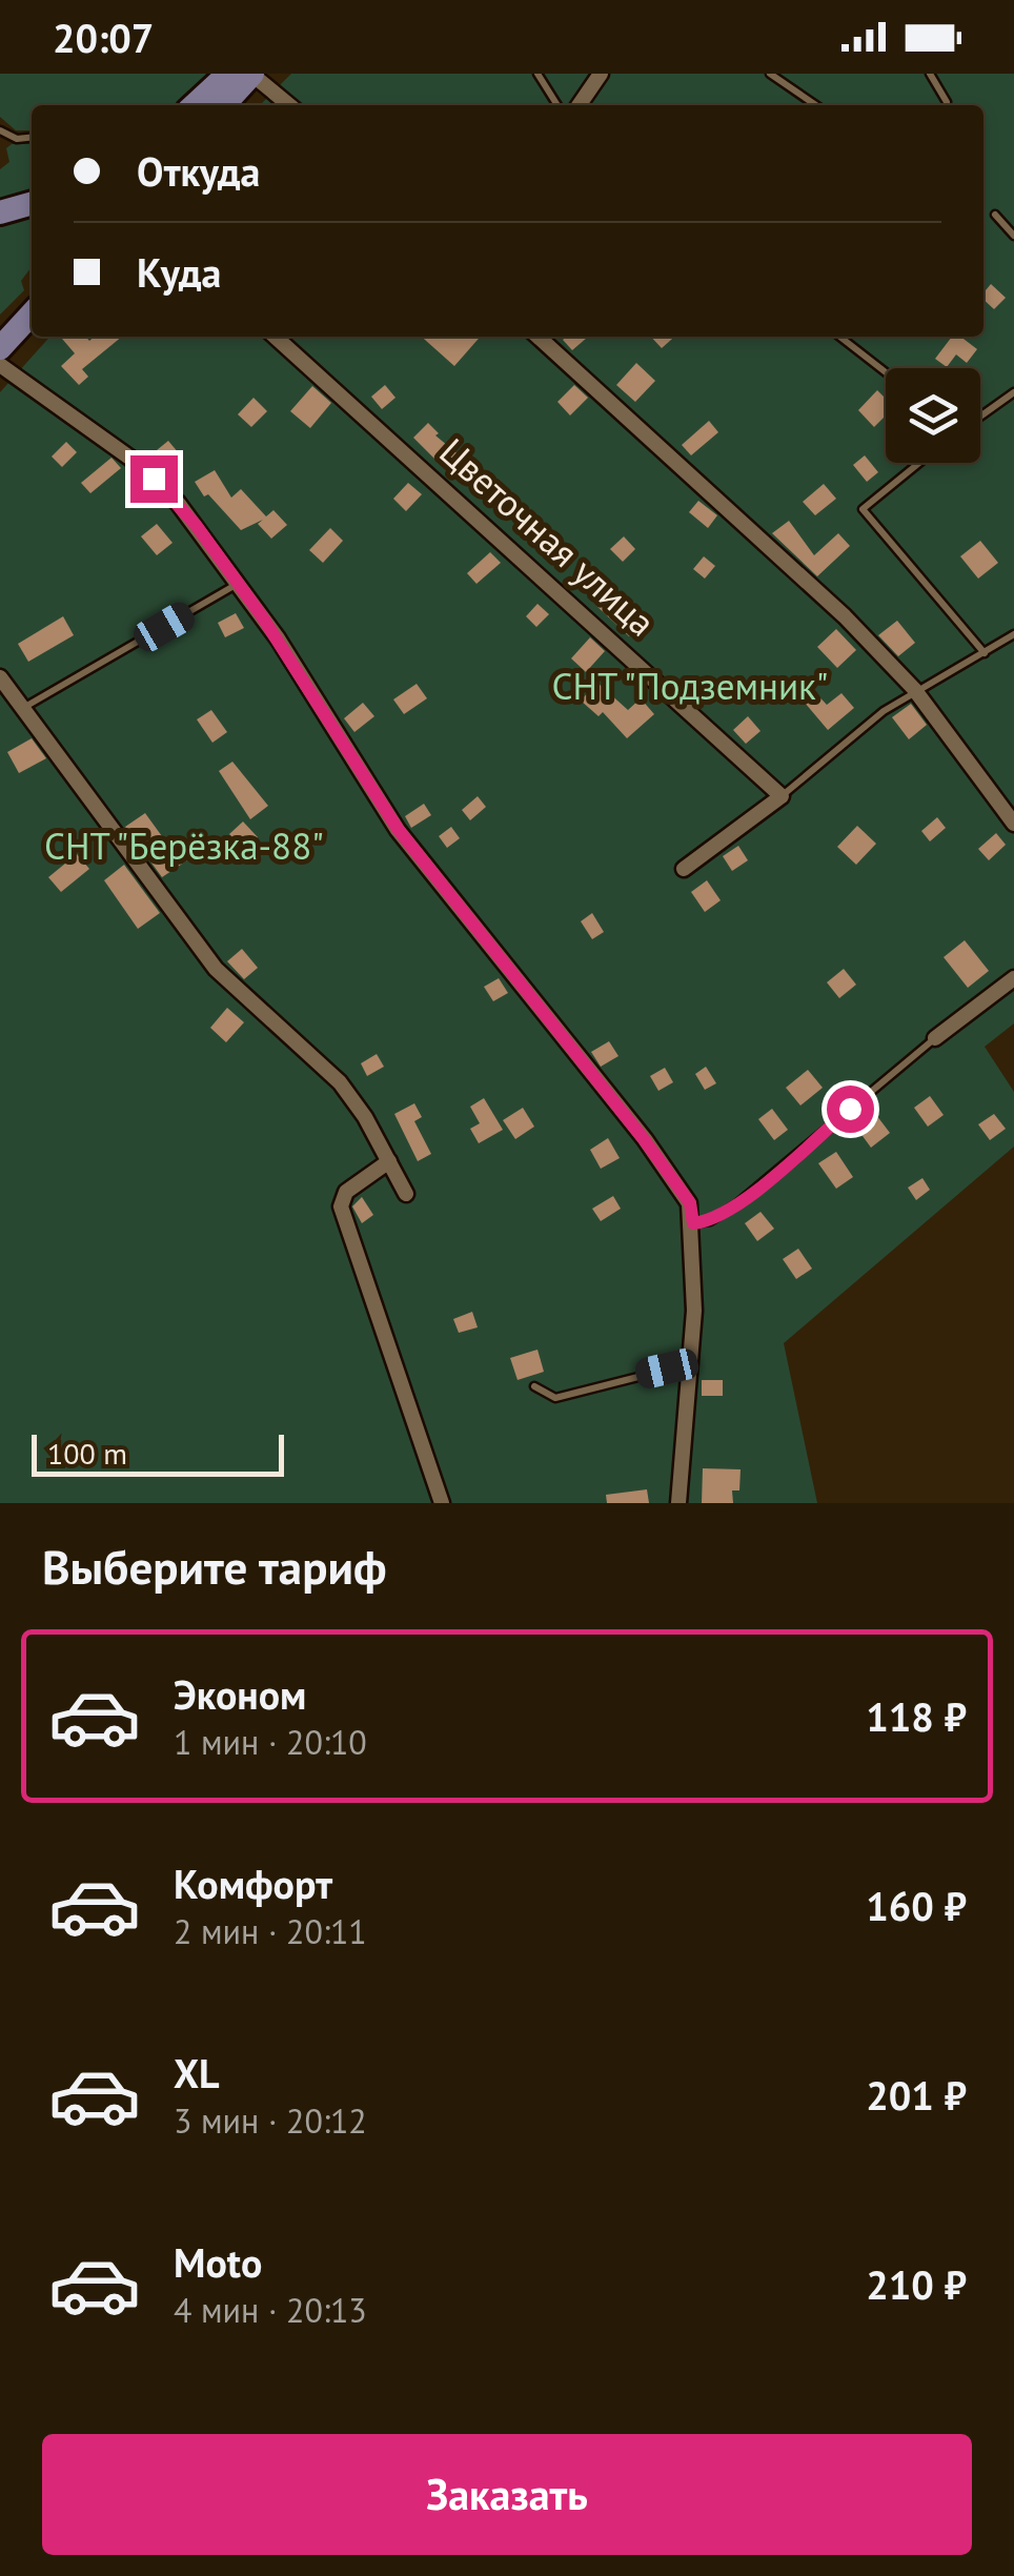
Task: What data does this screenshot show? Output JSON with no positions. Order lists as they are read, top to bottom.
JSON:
{
  "streets": {
    "street": ["Цветочная улица"]
  },
  "parks": ["СНТ \"Подземник\"", "СНТ \"Берёзка-88\""],
  "scale_bar": "100 m",
  "page": {
    "status": "20:07",
    "banner": ["Откуда", "Куда"],
    "scale": "100 m",
    "heading": "Выберите тариф",
    "list": [
      {
        "name": "Эконом",
        "note": "1 мин · 20:10",
        "value": "118 ₽"
      },
      {
        "name": "Комфорт",
        "note": "2 мин · 20:11",
        "value": "160 ₽"
      },
      {
        "name": "XL",
        "note": "3 мин · 20:12",
        "value": "201 ₽"
      },
      {
        "name": "Moto",
        "note": "4 мин · 20:13",
        "value": "210 ₽"
      }
    ],
    "buttons": "Заказать"
  }
}
